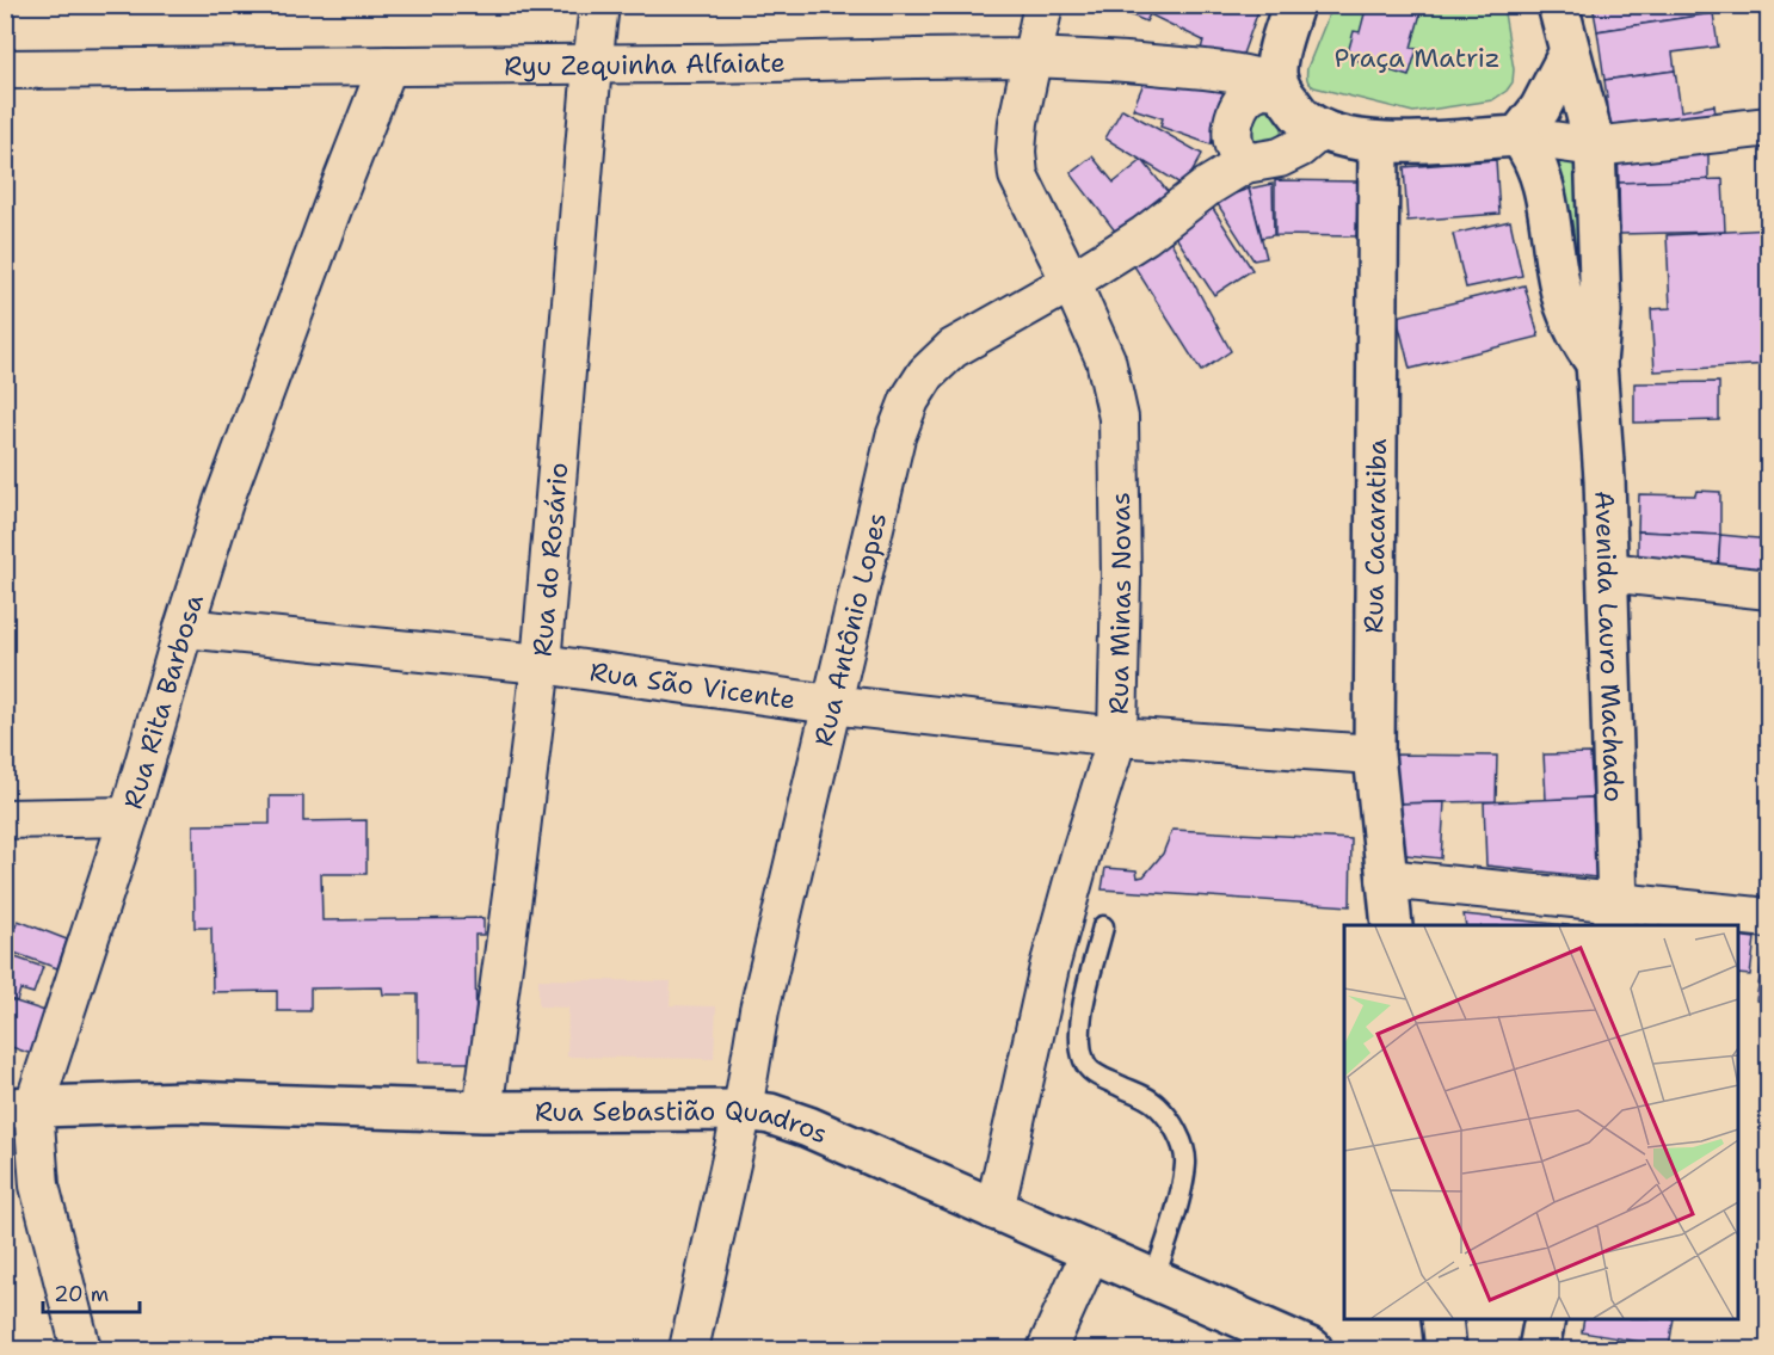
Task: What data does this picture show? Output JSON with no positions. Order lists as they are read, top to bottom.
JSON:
{
  "streets": {
    "street": [
      "Ryu Zequinha Alfaiate",
      "Rua Cacaratiba",
      "Rua do Rosário",
      "Rua Minas Novas",
      "Rua Antônio Lopes",
      "Avenida Lauro Machado",
      "Rua São Vicente",
      "Rua Rita Barbosa",
      "Rua Sebastião Quadros"
    ]
  },
  "crossings": [
    ["Ryu Zequinha Alfaiate", "Rua do Rosário"],
    ["Ryu Zequinha Alfaiate", "Rua Minas Novas"],
    ["Ryu Zequinha Alfaiate", "Rua Rita Barbosa"],
    ["Rua Cacaratiba", "Rua São Vicente"],
    ["Rua do Rosário", "Rua São Vicente"],
    ["Rua do Rosário", "Rua Sebastião Quadros"],
    ["Rua Minas Novas", "Rua Antônio Lopes"],
    ["Rua Minas Novas", "Rua São Vicente"],
    ["Rua Minas Novas", "Rua Sebastião Quadros"],
    ["Rua Antônio Lopes", "Rua São Vicente"],
    ["Rua Antônio Lopes", "Rua Sebastião Quadros"],
    ["Rua São Vicente", "Rua Rita Barbosa"],
    ["Rua Rita Barbosa", "Rua Sebastião Quadros"]
  ],
  "parks": ["Praça Matriz"],
  "scale_bar": "20 m"
}
